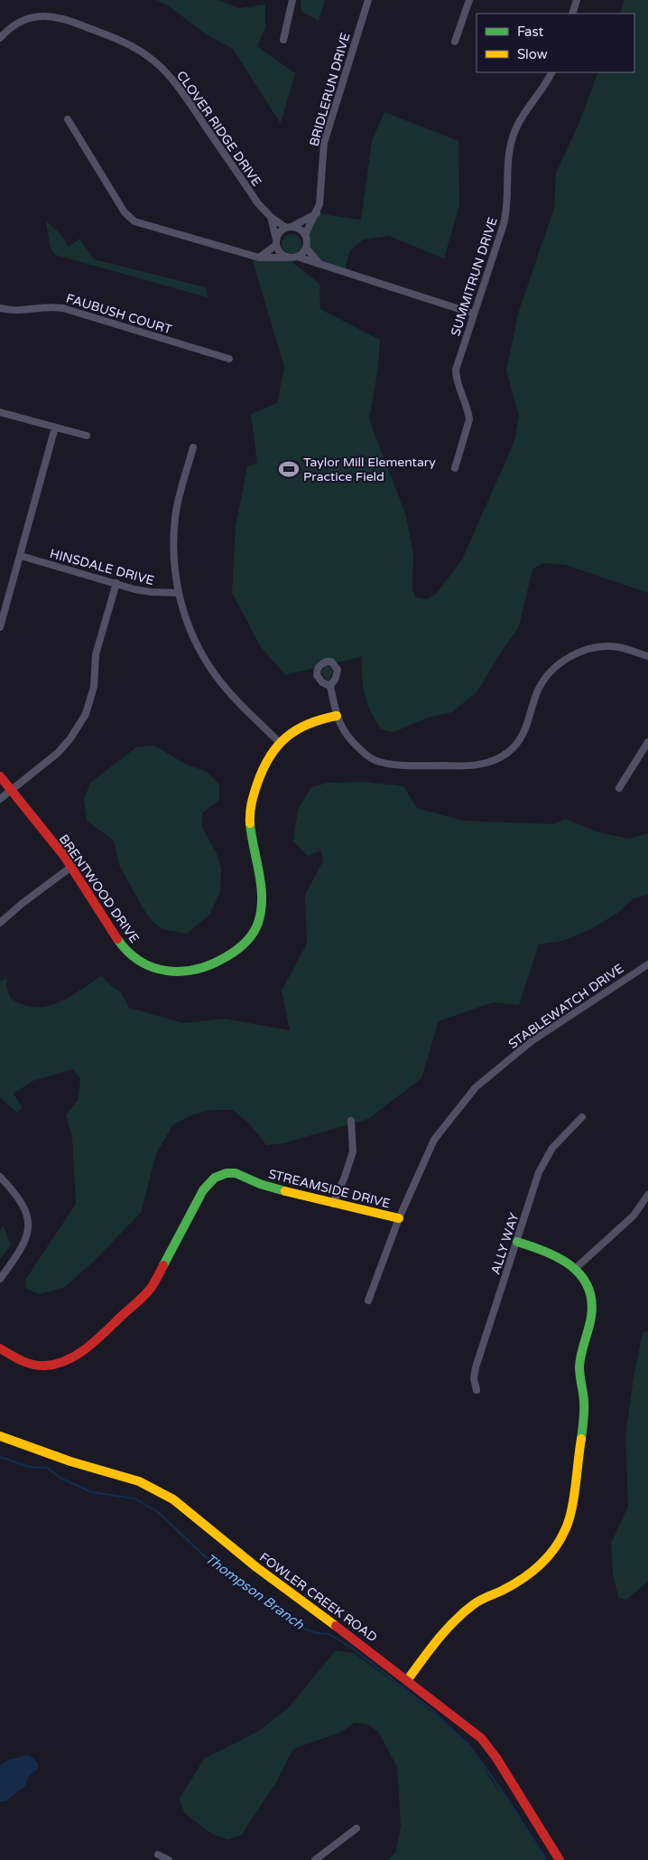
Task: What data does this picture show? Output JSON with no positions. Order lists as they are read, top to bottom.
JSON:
{
  "streets": {
    "street": [
      "BRIDLERUN DRIVE",
      "CLOVER RIDGE DRIVE",
      "SUMMITRUN DRIVE",
      "FAUBUSH COURT",
      "HINSDALE DRIVE",
      "BRENTWOOD DRIVE",
      "STABLEWATCH DRIVE",
      "STREAMSIDE DRIVE",
      "ALLY WAY",
      "FOWLER CREEK ROAD"
    ]
  },
  "crossings": [
    ["BRIDLERUN DRIVE", "CLOVER RIDGE DRIVE"],
    ["STABLEWATCH DRIVE", "STREAMSIDE DRIVE"]
  ],
  "water": ["Thompson Branch"],
  "places": {
    "sports": ["Taylor Mill Elementary Practice Field"]
  },
  "legend": ["Fast", "Slow"]
}
